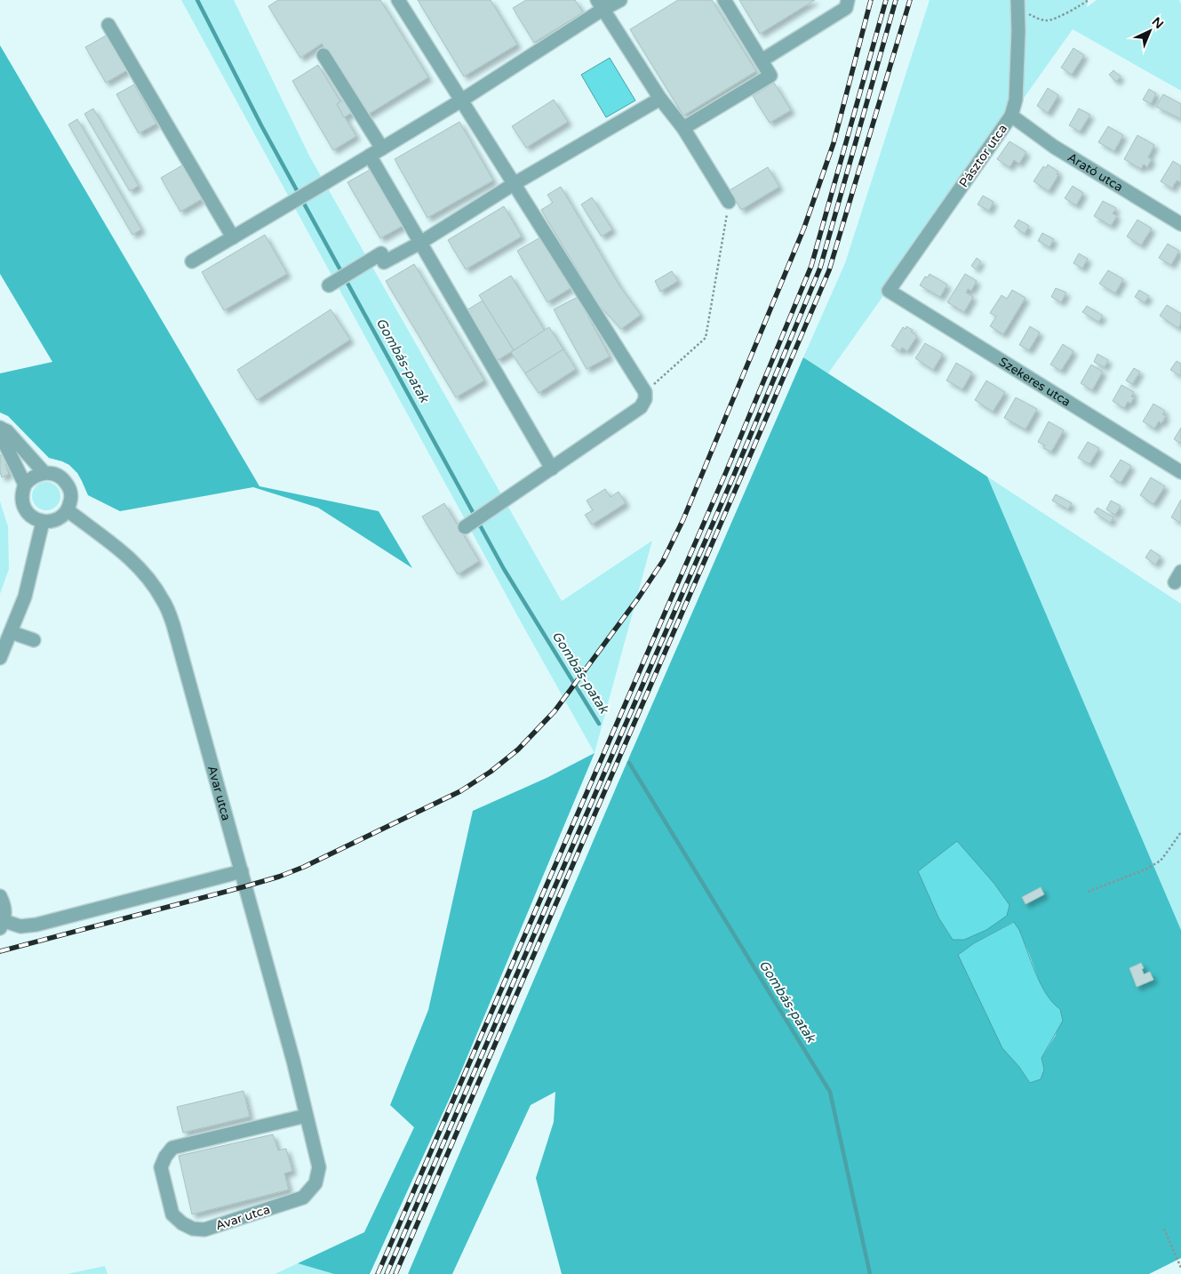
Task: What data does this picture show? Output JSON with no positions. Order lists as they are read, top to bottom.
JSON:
{
  "streets": {
    "street": [
      "Pásztor utca",
      "Arató utca",
      "Szekeres utca",
      "Avar utca"
    ]
  },
  "crossings": [
    ["Pásztor utca", "Arató utca"],
    ["Pásztor utca", "Szekeres utca"]
  ],
  "water": ["Gombás-patak"],
  "north": "top right"
}
